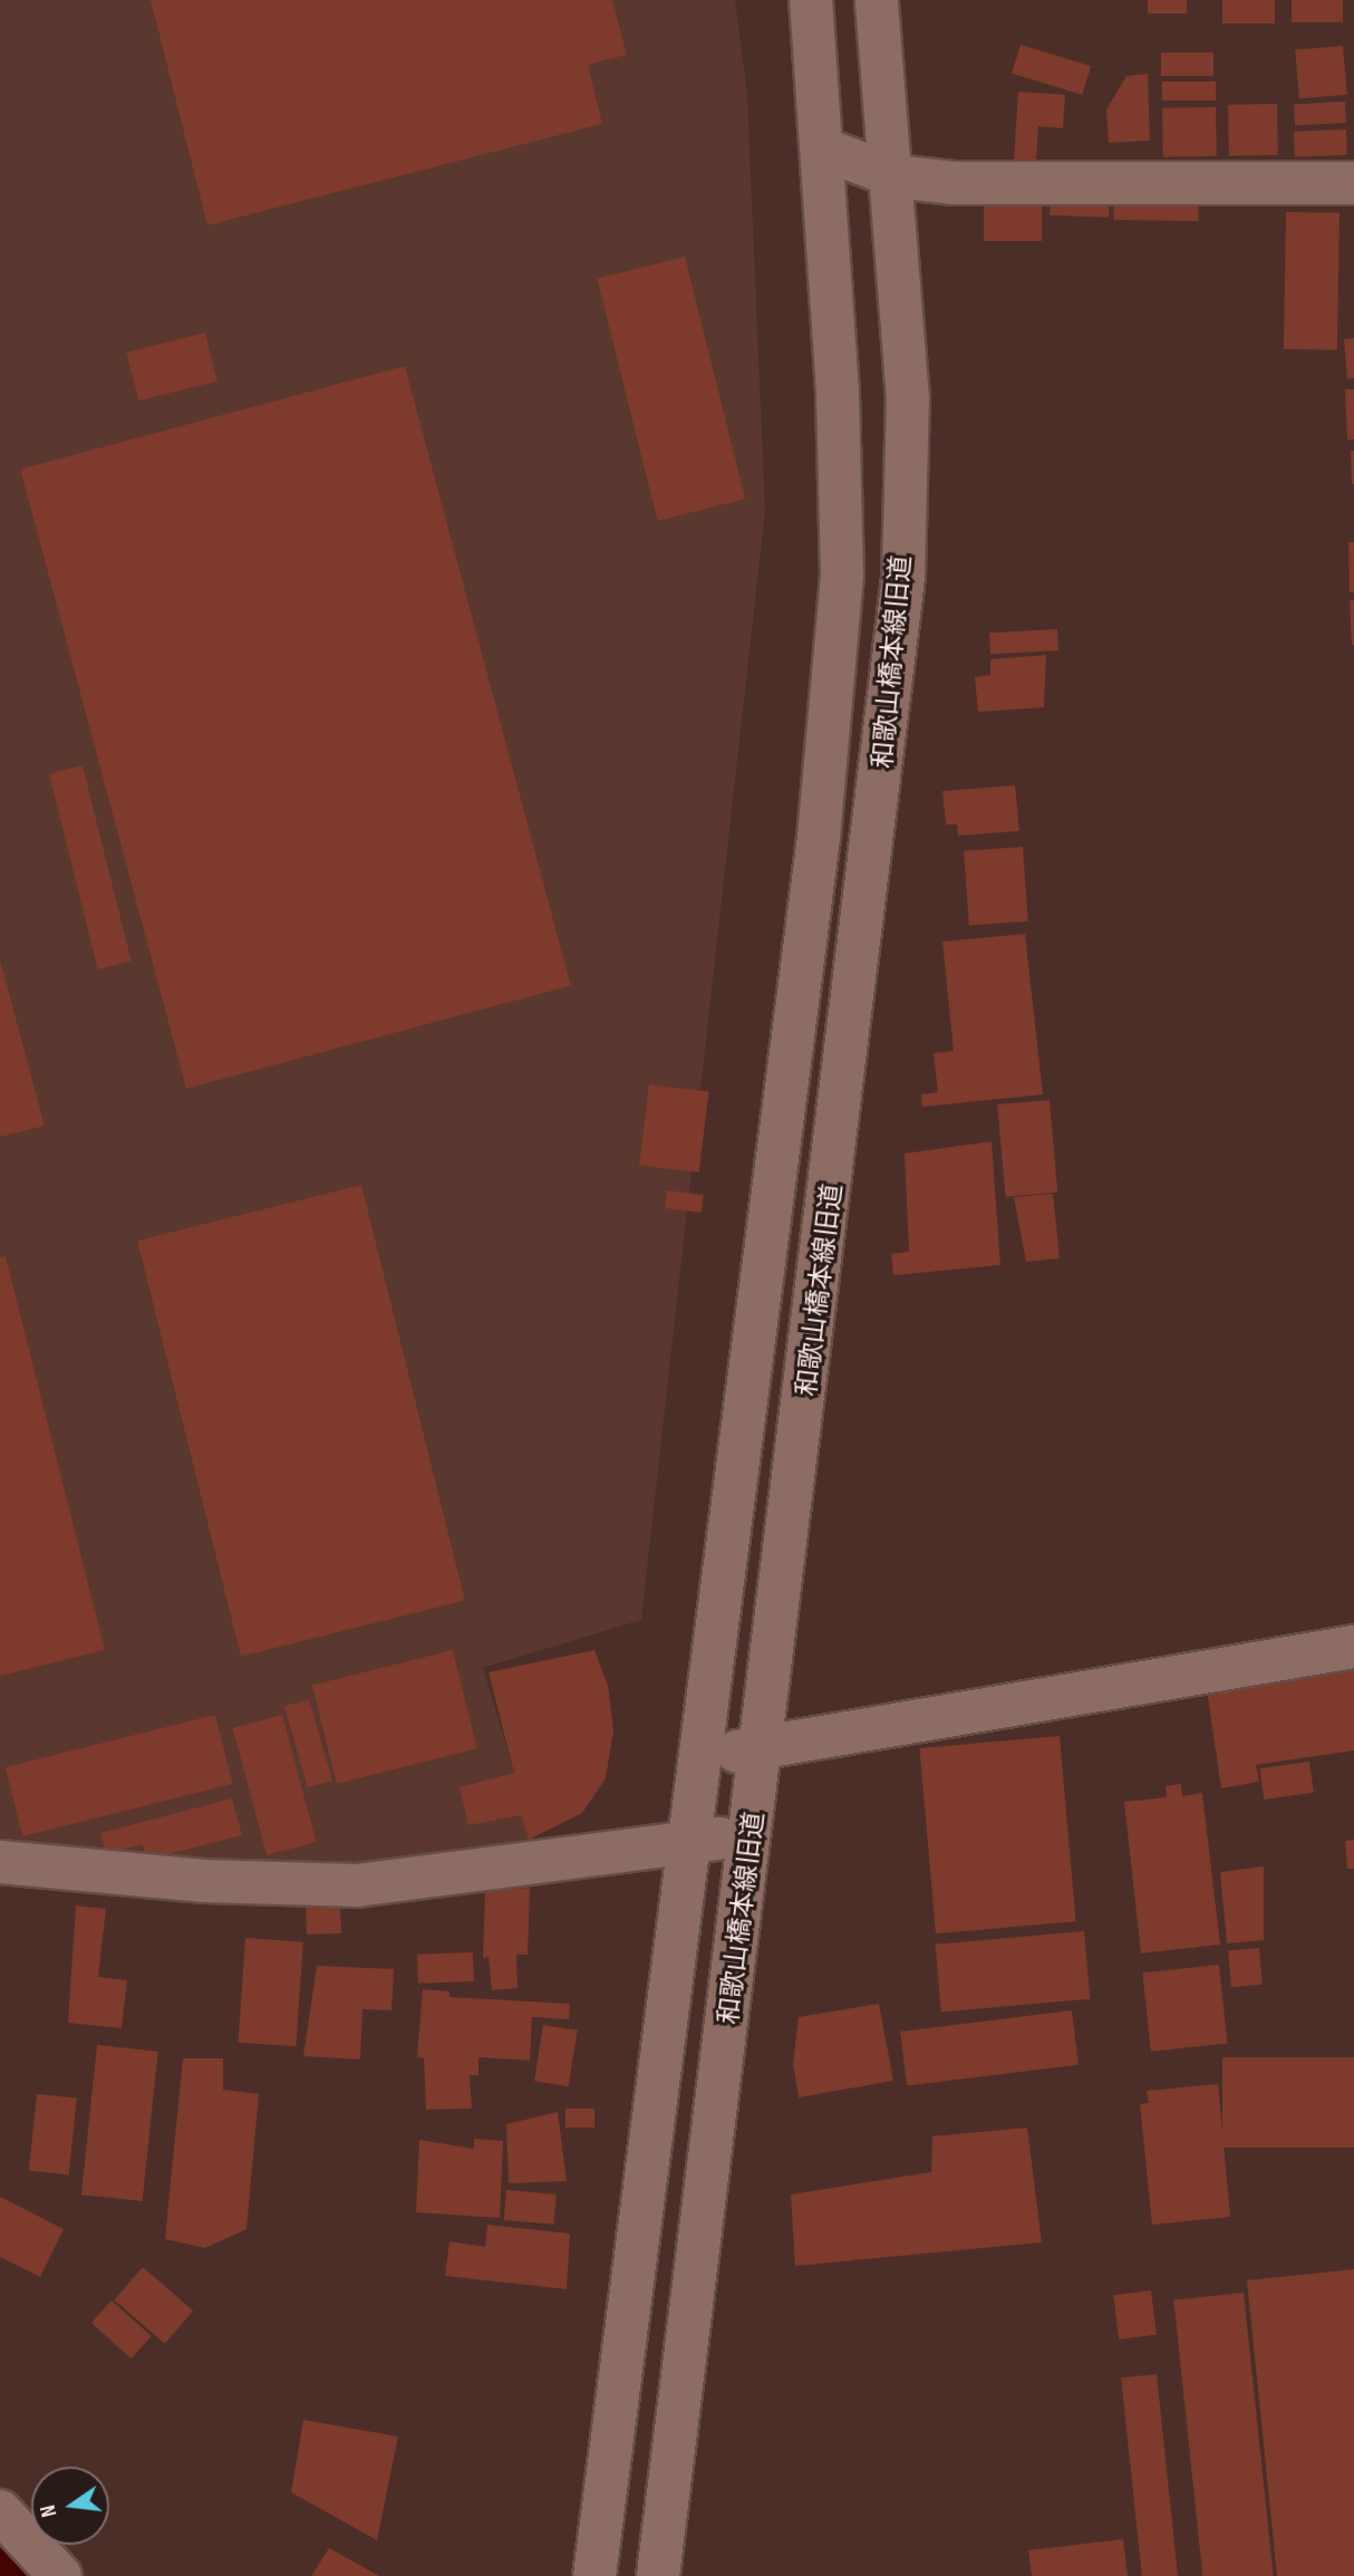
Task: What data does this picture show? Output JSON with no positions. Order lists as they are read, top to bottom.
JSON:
{
  "streets": {
    "street": ["和歌山橋本線旧道"]
  },
  "north": "left"
}
